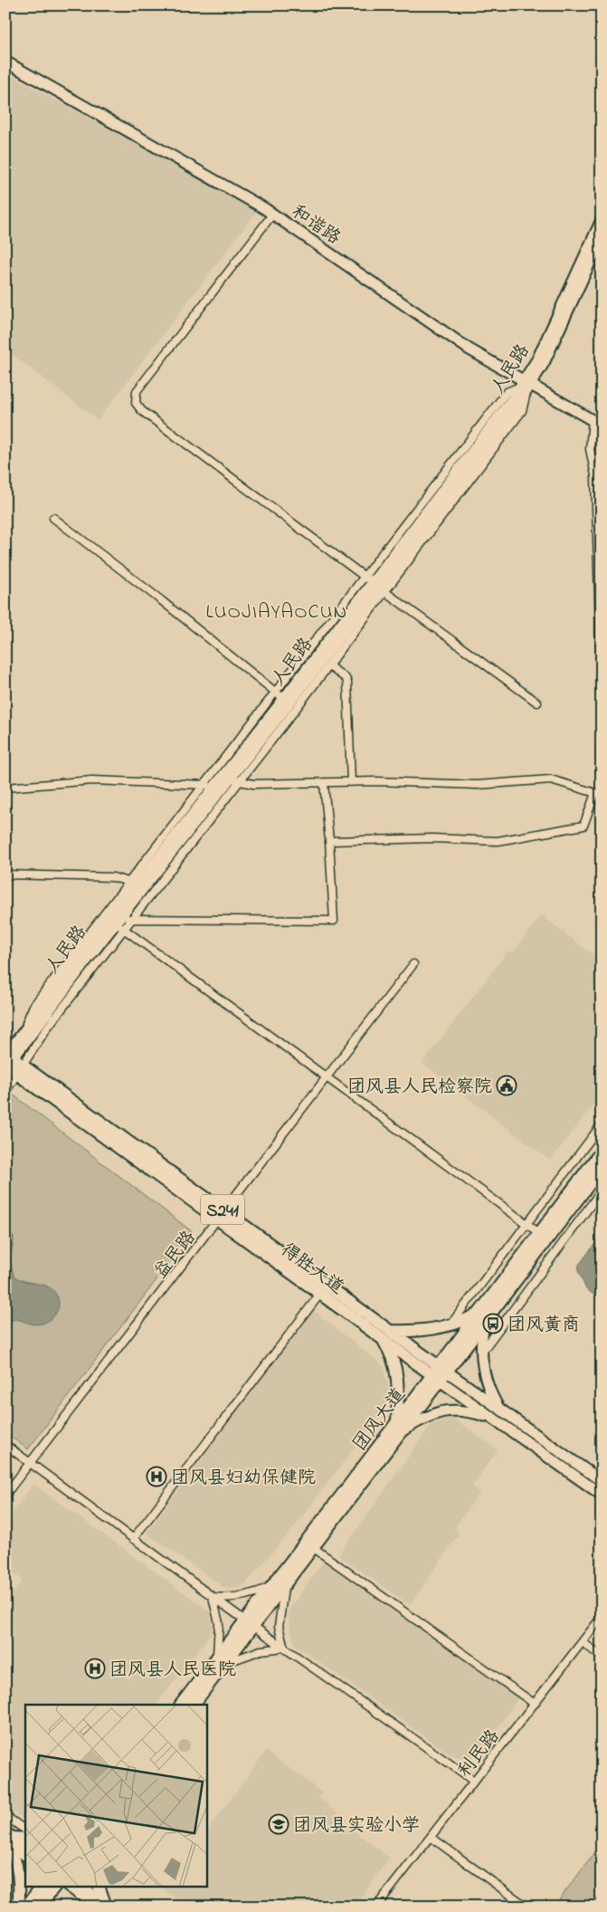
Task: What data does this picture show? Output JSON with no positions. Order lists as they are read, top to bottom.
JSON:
{
  "streets": {
    "main road": ["S241", "得胜大道", "团风大道"],
    "street": [
      "和谐路",
      "人民路",
      "益民路",
      "利民路"
    ]
  },
  "crossings": [
    ["和谐路", "人民路"],
    ["人民路", "得胜大道"],
    ["益民路", "得胜大道"],
    ["得胜大道", "团风大道"]
  ],
  "districts": ["LUOJIAYAOCUN"],
  "places": {
    "public building": ["团风县人民检察院"],
    "bus stop": ["团风黄商"],
    "hospital": ["团风县妇幼保健院", "团风县人民医院"],
    "school or university": ["团风县实验小学"]
  }
}
